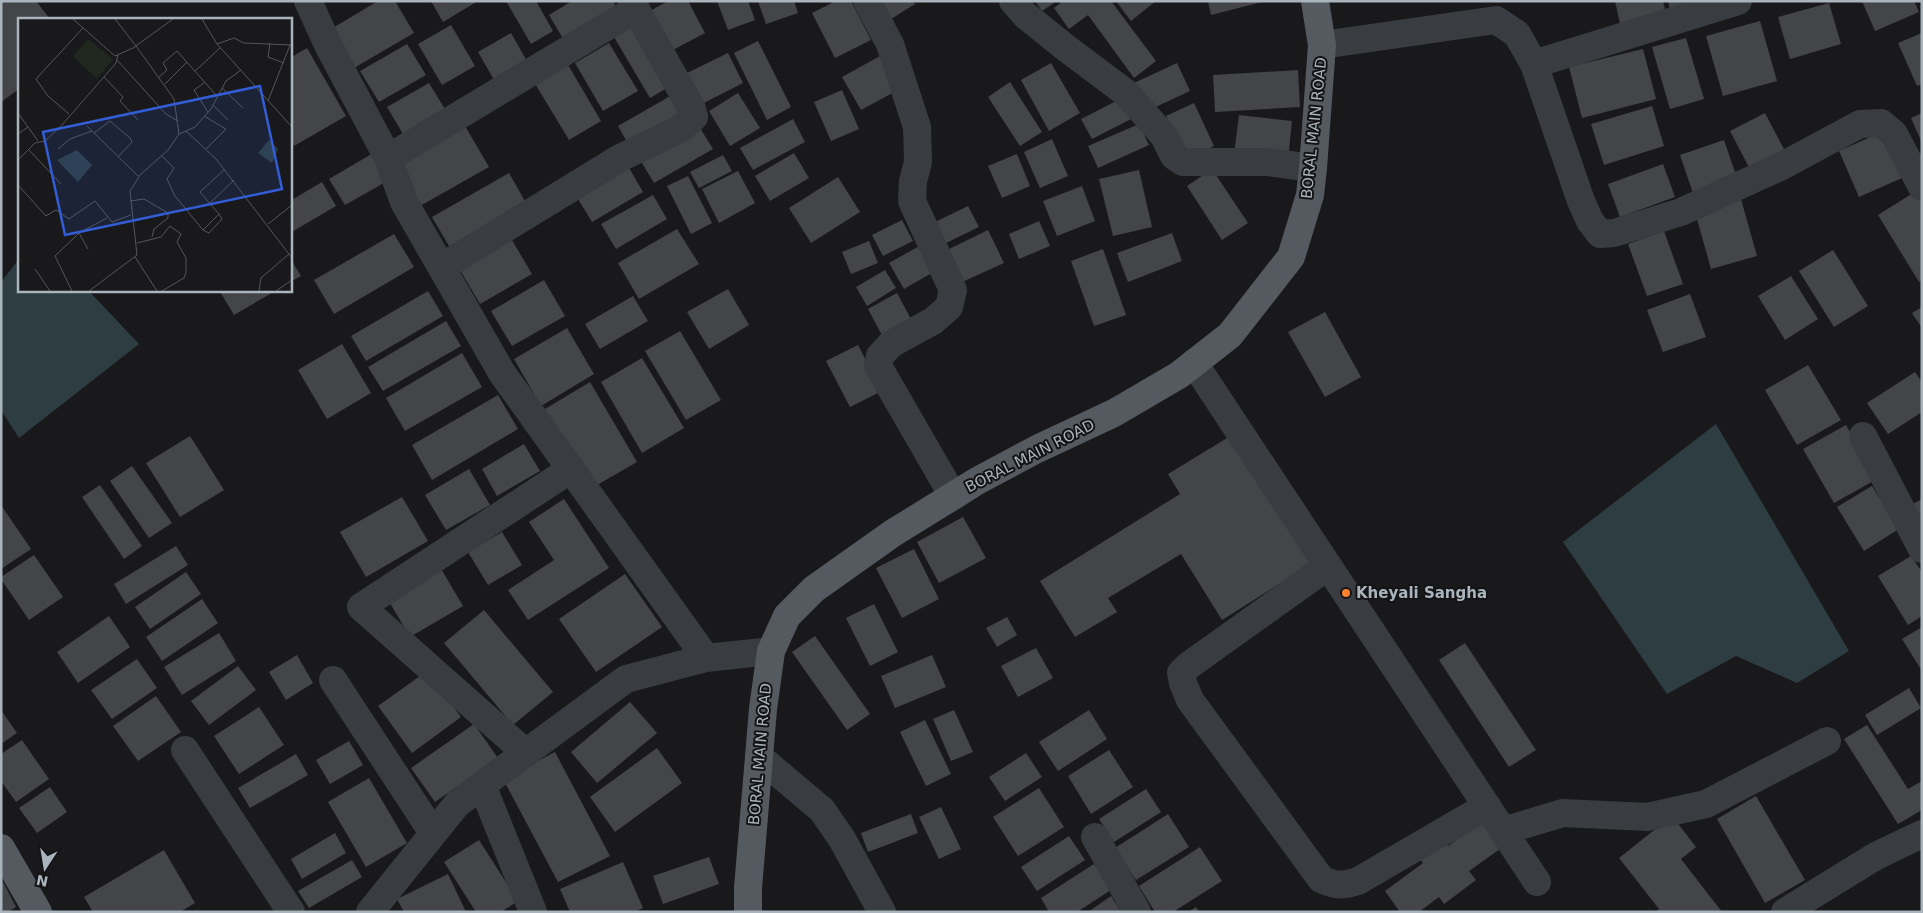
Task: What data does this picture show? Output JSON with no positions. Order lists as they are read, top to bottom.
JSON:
{
  "streets": {
    "main road": ["BORAL MAIN ROAD"]
  },
  "places": ["Kheyali Sangha"],
  "north": "bottom"
}
